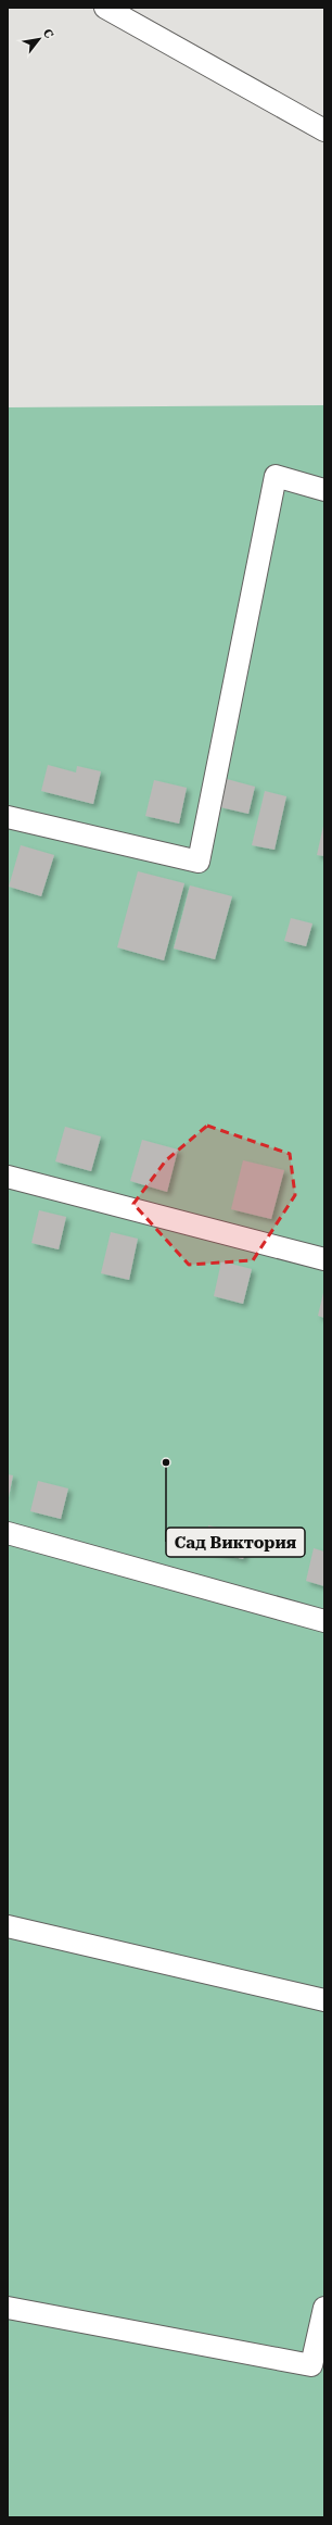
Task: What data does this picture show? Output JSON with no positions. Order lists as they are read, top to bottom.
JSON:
{
  "places": ["Сад Виктория"],
  "north": "top right"
}
